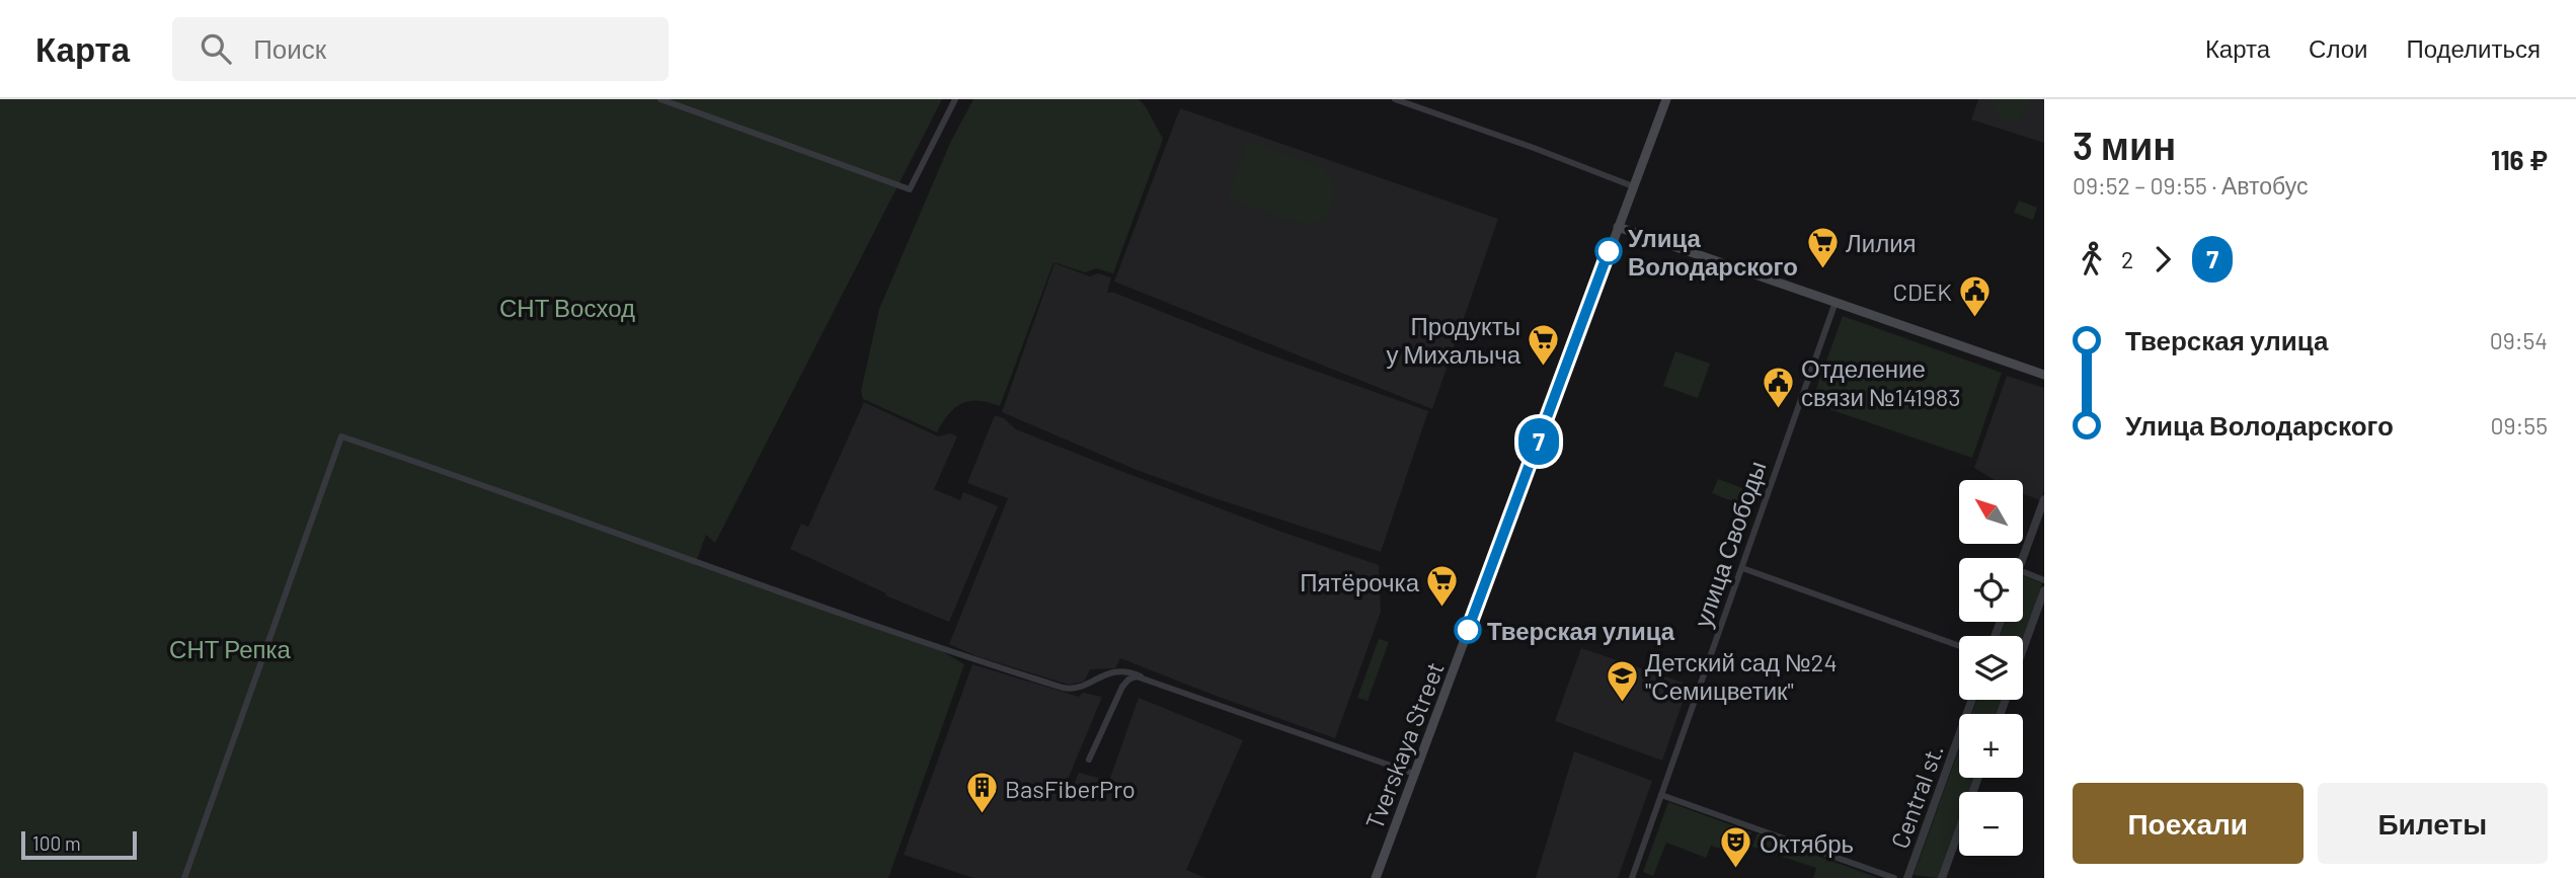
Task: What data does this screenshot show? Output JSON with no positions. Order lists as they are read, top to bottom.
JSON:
{
  "streets": {
    "main road": ["Tverskaya Street"],
    "street": ["улица Свободы", "Central st."]
  },
  "parks": ["СНТ Восход", "СНТ Репка"],
  "places": {
    "other": ["Улица Володарского", "Тверская улица"],
    "supermarket": ["Лилия", "Продукты у Михалыча", "Пятёрочка"],
    "public building": ["CDEK", "Отделение связи №141983"],
    "school or university": ["Детский сад №24 \"Семицветик\""],
    "building": ["BasFiberPro"],
    "theatre": ["Октябрь"]
  },
  "lines": ["bus line 7"],
  "scale_bar": "100 m",
  "north": "top left",
  "page": {
    "header": "Карта",
    "search": "Поиск",
    "nav": ["Карта", "Слои", "Поделиться"],
    "on_map": "7",
    "heading": ["3 мин", "09:52 – 09:55 · Автобус", "116 ₽"],
    "legs": ["2", "7"],
    "list": [
      {
        "name": "Тверская улица",
        "value": "09:54"
      },
      {
        "name": "Улица Володарского",
        "value": "09:55"
      }
    ],
    "map_buttons": ["+", "−"],
    "buttons": ["Поехали", "Билеты"],
    "scale": "100 m"
  }
}
